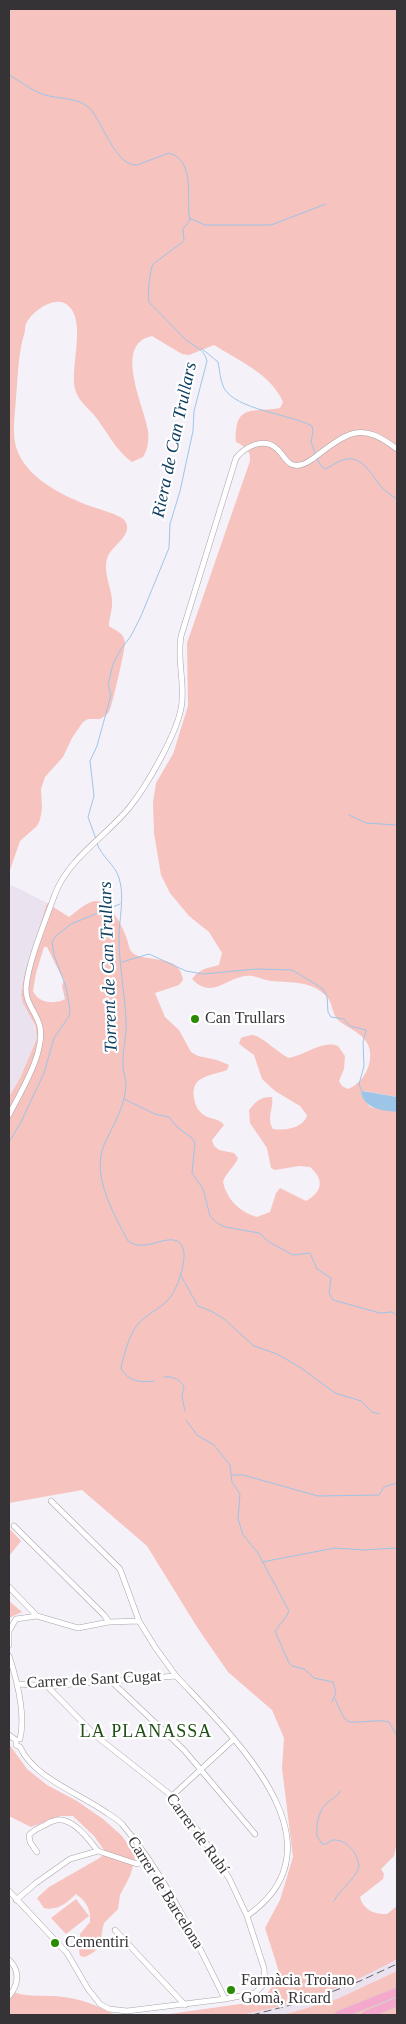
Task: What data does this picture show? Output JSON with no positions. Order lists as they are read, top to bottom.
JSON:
{
  "streets": {
    "street": ["Carrer de Sant Cugat", "Carrer de Rubí", "Carrer de Barcelona"]
  },
  "crossings": [
    ["Carrer de Sant Cugat", "Carrer de Rubí"],
    ["Carrer de Rubí", "Carrer de Barcelona"]
  ],
  "districts": ["LA PLANASSA"],
  "water": ["Riera de Can Trullars", "Torrent de Can Trullars"],
  "places": ["Can Trullars", "Cementiri", "Farmàcia Troiano Gomà, Ricard"]
}
